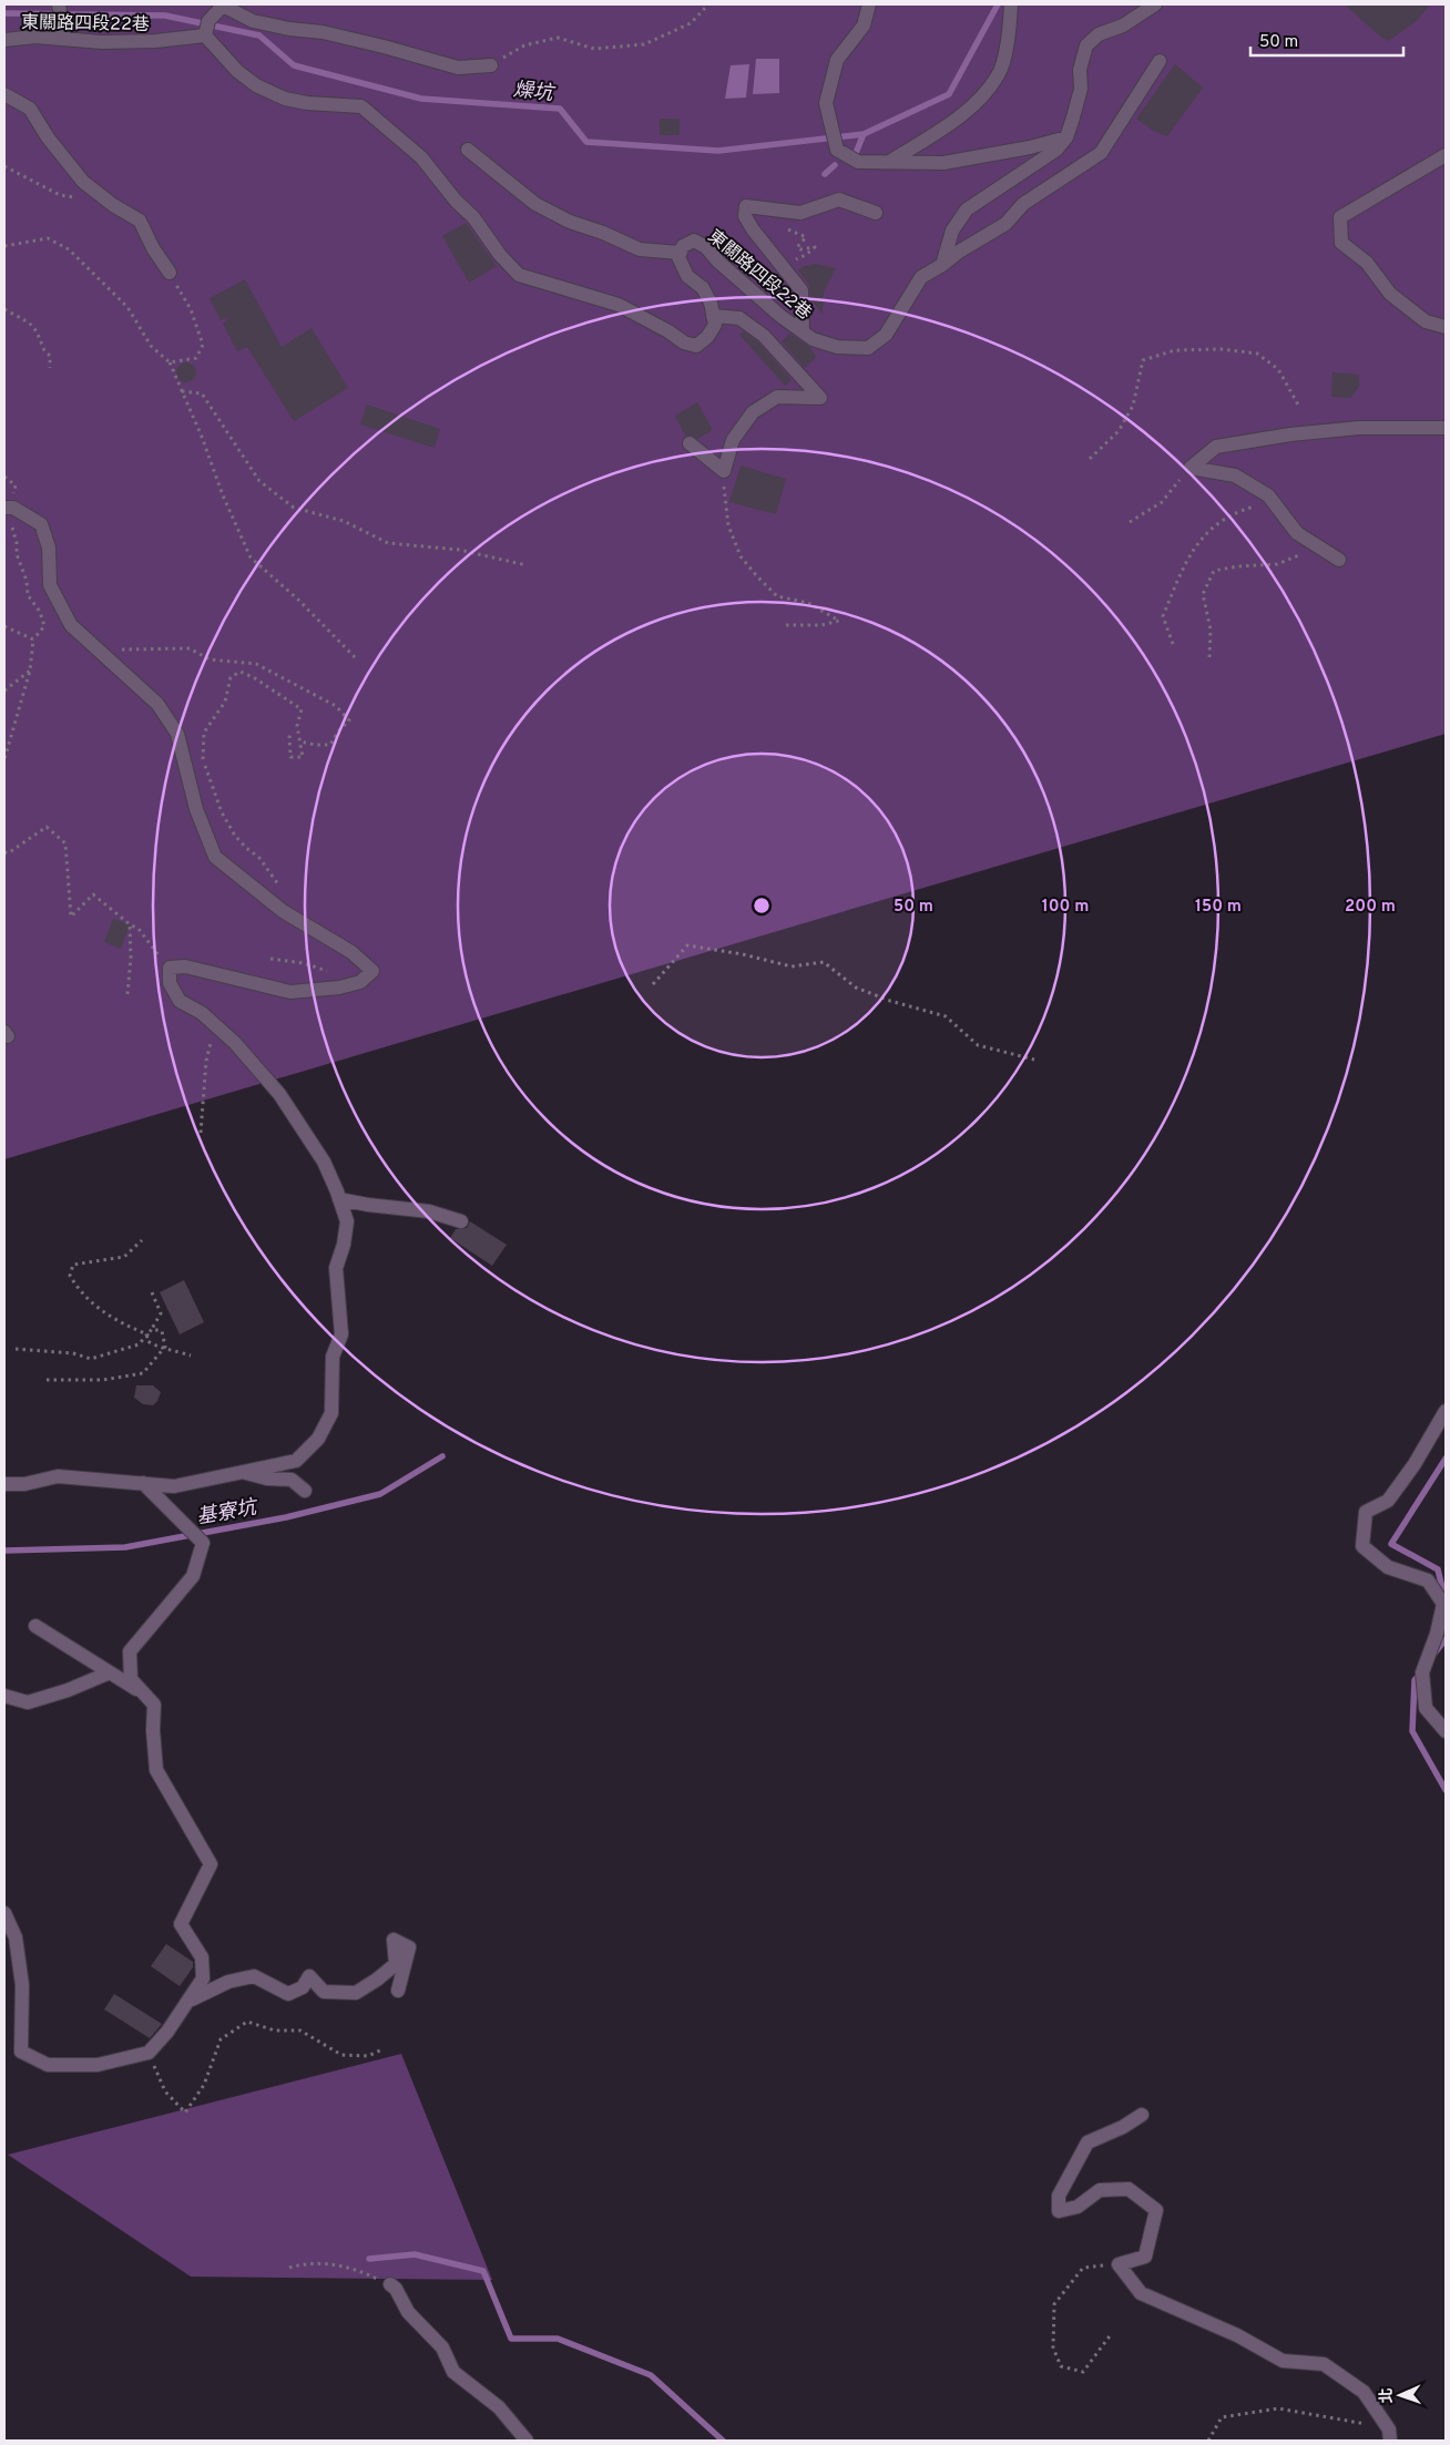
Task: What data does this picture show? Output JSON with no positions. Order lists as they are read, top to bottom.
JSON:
{
  "streets": {
    "street": ["東關路四段22巷"]
  },
  "water": ["燥坑", "基寮坑"],
  "scale_bar": "50 m",
  "north": "left",
  "rings": [
    "50 m",
    "100 m",
    "150 m",
    "200 m"
  ]
}
